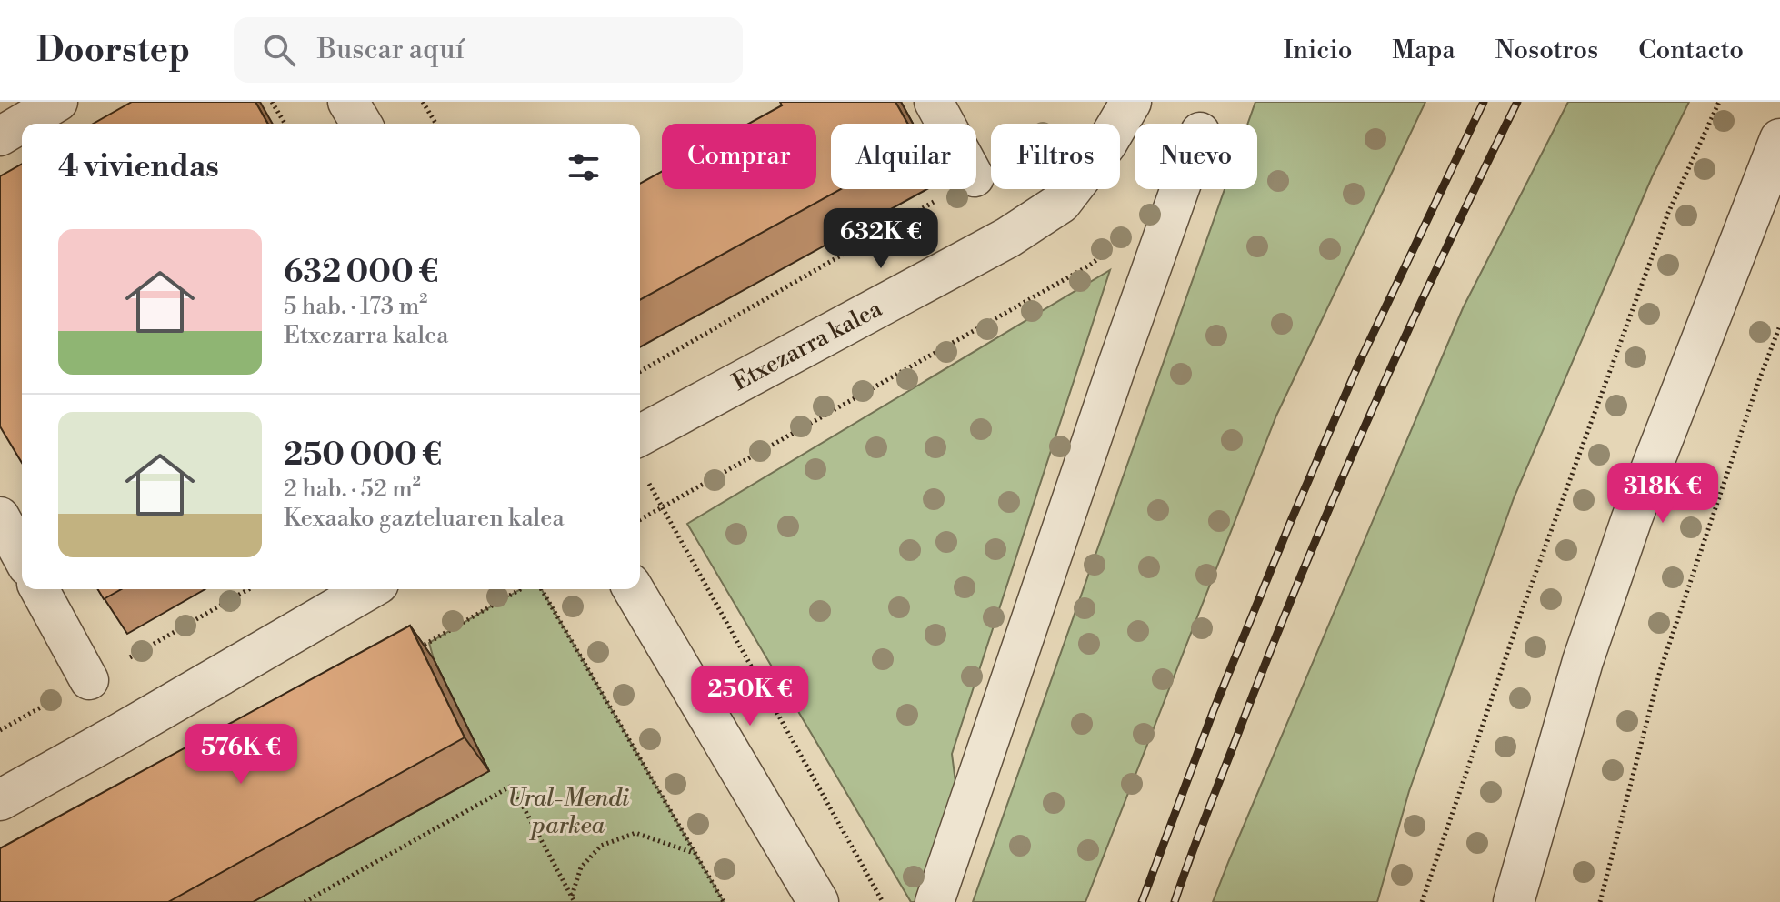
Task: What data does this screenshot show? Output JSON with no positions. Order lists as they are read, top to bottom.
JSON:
{
  "streets": {
    "street": ["Etxezarra kalea"]
  },
  "parks": ["Ural-Mendi parkea"],
  "page": {
    "header": "Doorstep",
    "search": "Buscar aquí",
    "nav": [
      "Inicio",
      "Mapa",
      "Nosotros",
      "Contacto"
    ],
    "chip": [
      "Comprar",
      "Alquilar",
      "Filtros",
      "Nuevo"
    ],
    "heading": "4 viviendas",
    "price": [
      "632K €",
      "318K €",
      "250K €",
      "576K €"
    ],
    "list": [
      {
        "name": "632 000 €",
        "note": "5 hab. · 173 m² · Etxezarra kalea"
      },
      {
        "name": "250 000 €",
        "note": "2 hab. · 52 m² · Kexaako gazteluaren kalea"
      }
    ]
  }
}
